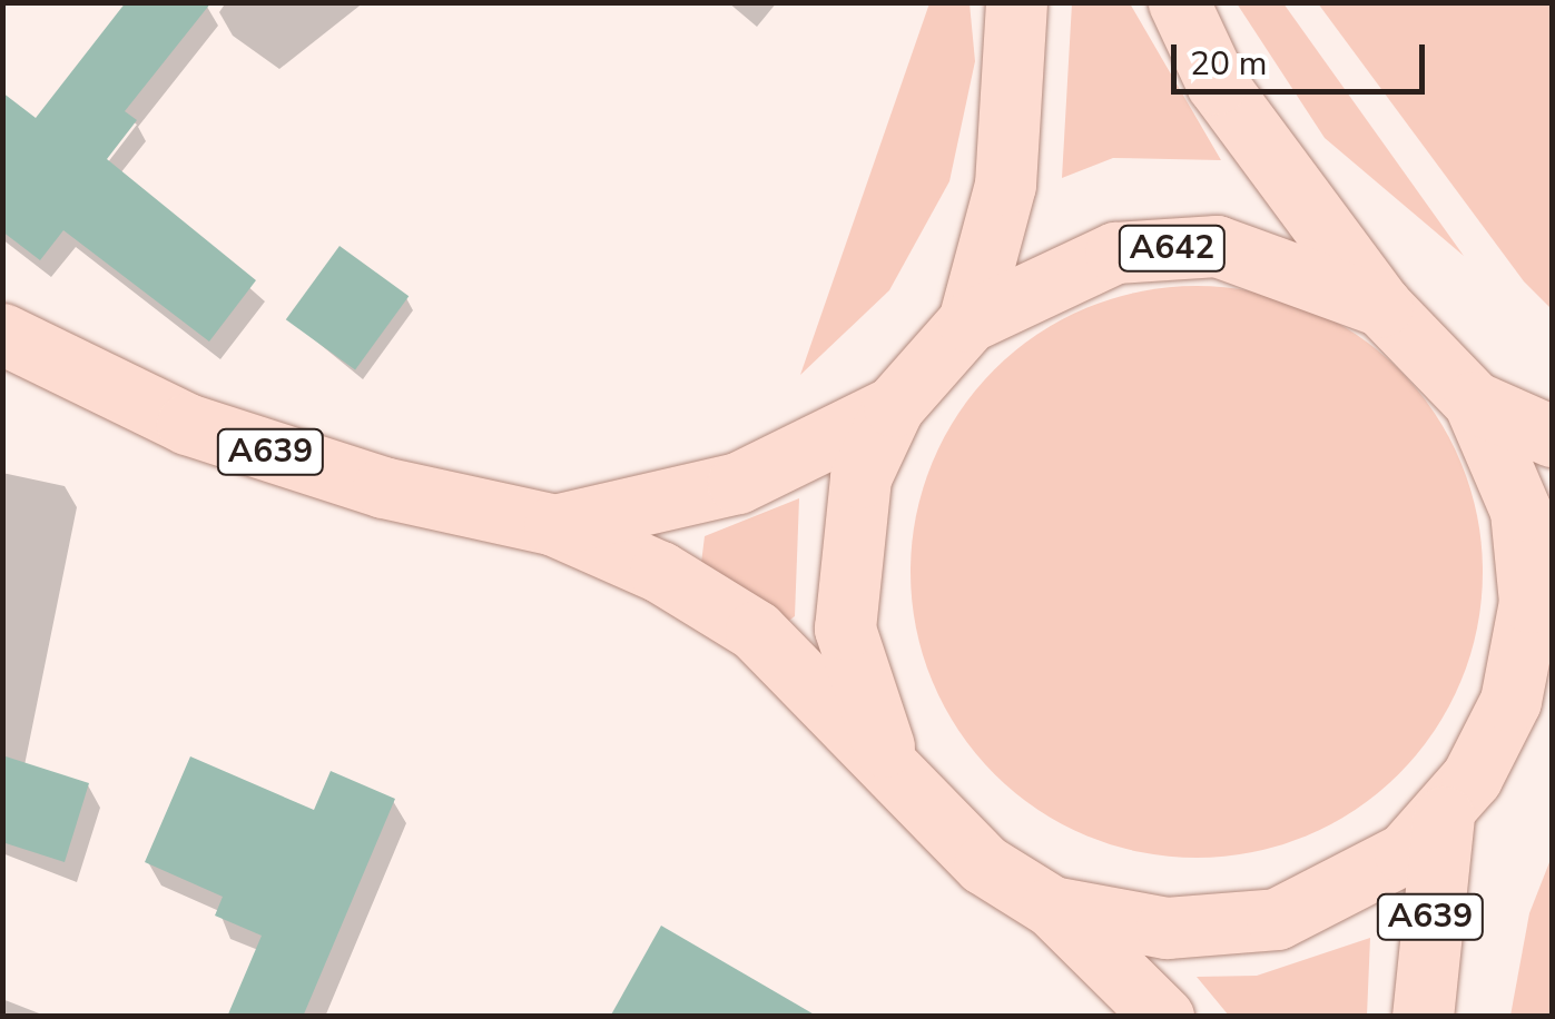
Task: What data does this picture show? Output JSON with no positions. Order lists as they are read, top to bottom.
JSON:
{
  "streets": {
    "main road": ["A642", "A639"]
  },
  "crossings": [
    ["A642", "A639"]
  ],
  "scale_bar": "20 m"
}
